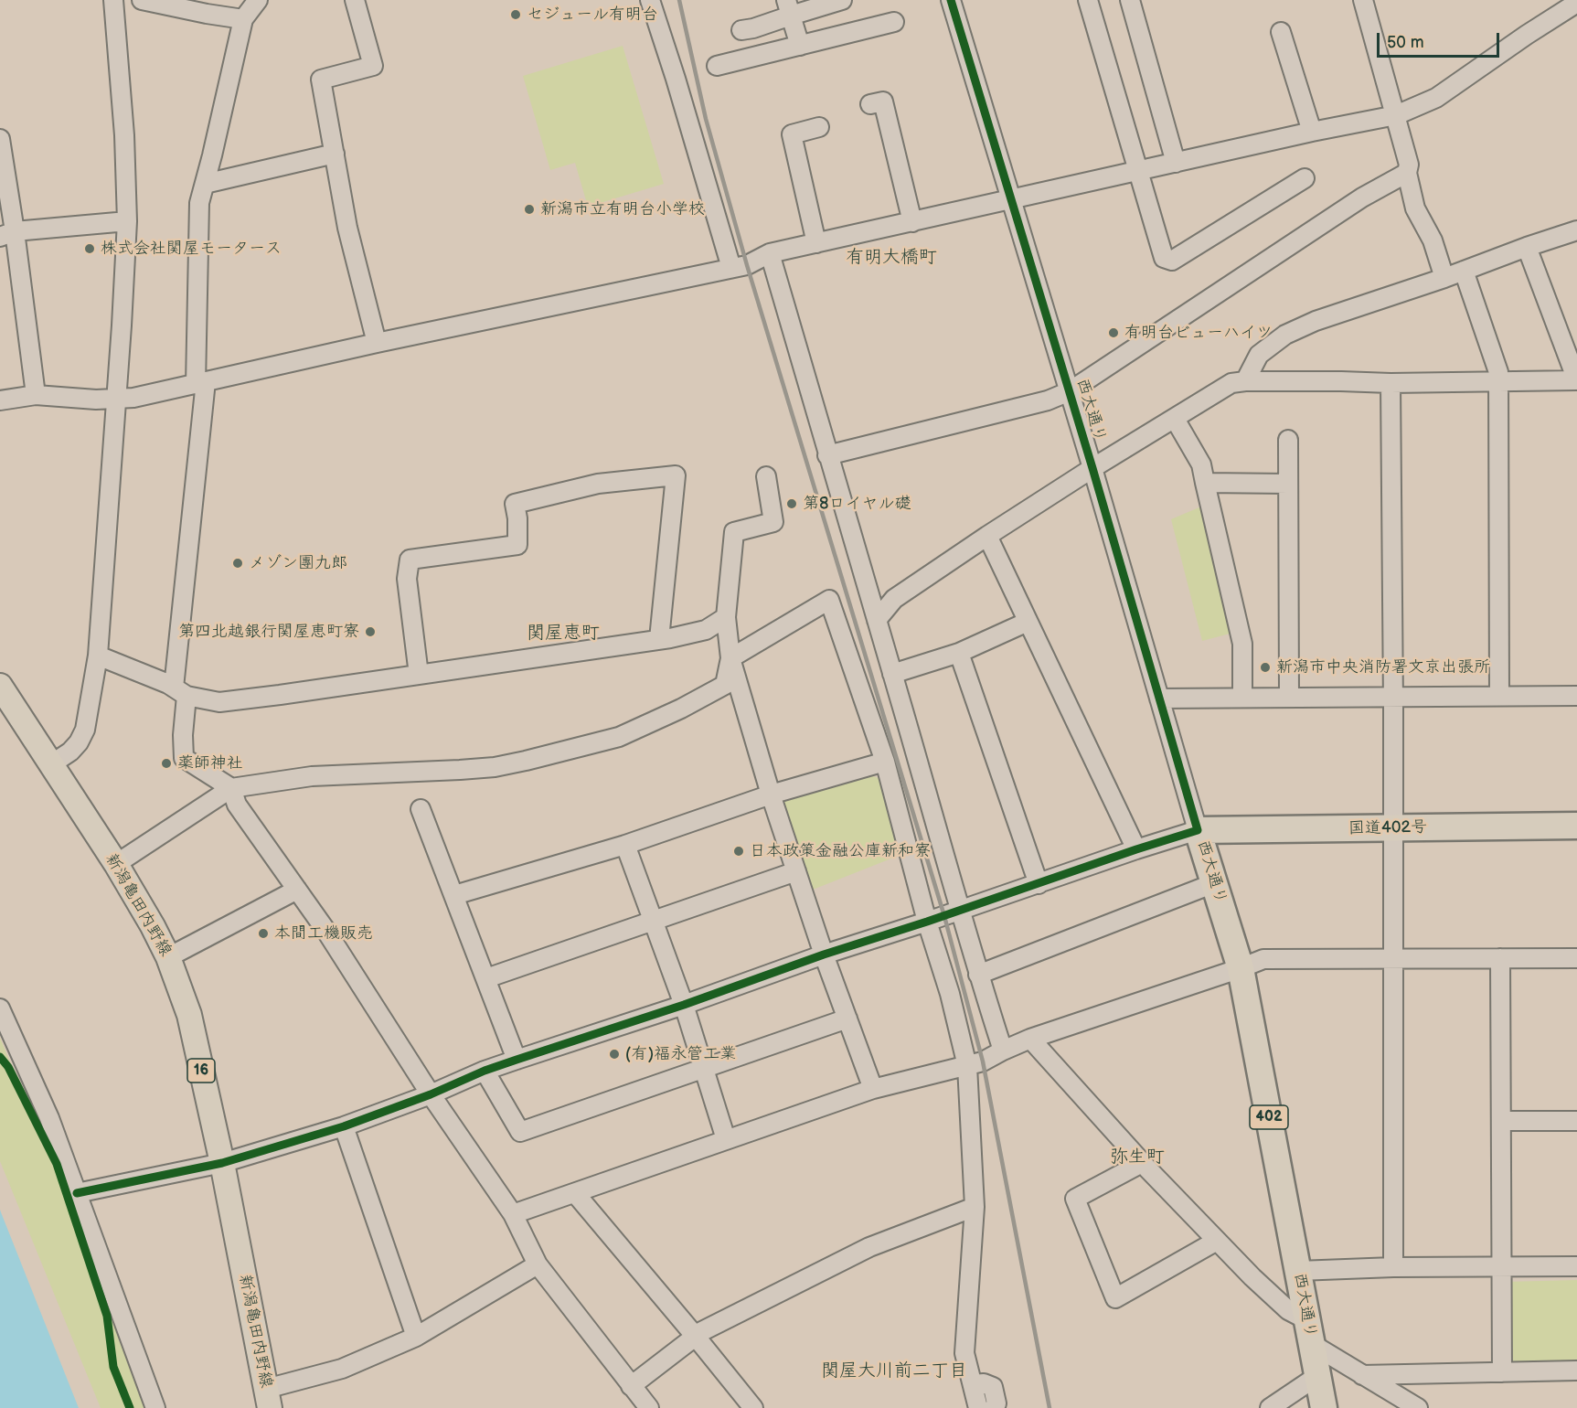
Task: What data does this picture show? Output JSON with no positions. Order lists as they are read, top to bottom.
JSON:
{
  "streets": {
    "highway": ["西大通り", "国道402号", "402"],
    "main road": ["新潟亀田内野線", "16"]
  },
  "crossings": [
    ["西大通り", "国道402号"]
  ],
  "districts": [
    "有明大橋町",
    "関屋恵町",
    "弥生町",
    "関屋大川前二丁目"
  ],
  "places": [
    "セジュール有明台",
    "新潟市立有明台小学校",
    "株式会社関屋モータース",
    "有明台ビューハイツ",
    "第8ロイヤル礎",
    "メゾン團九郎",
    "第四北越銀行関屋恵町寮",
    "新潟市中央消防署文京出張所",
    "薬師神社",
    "日本政策金融公庫新和寮",
    "本間工機販売",
    "(有)福永管工業"
  ],
  "scale_bar": "50 m"
}
